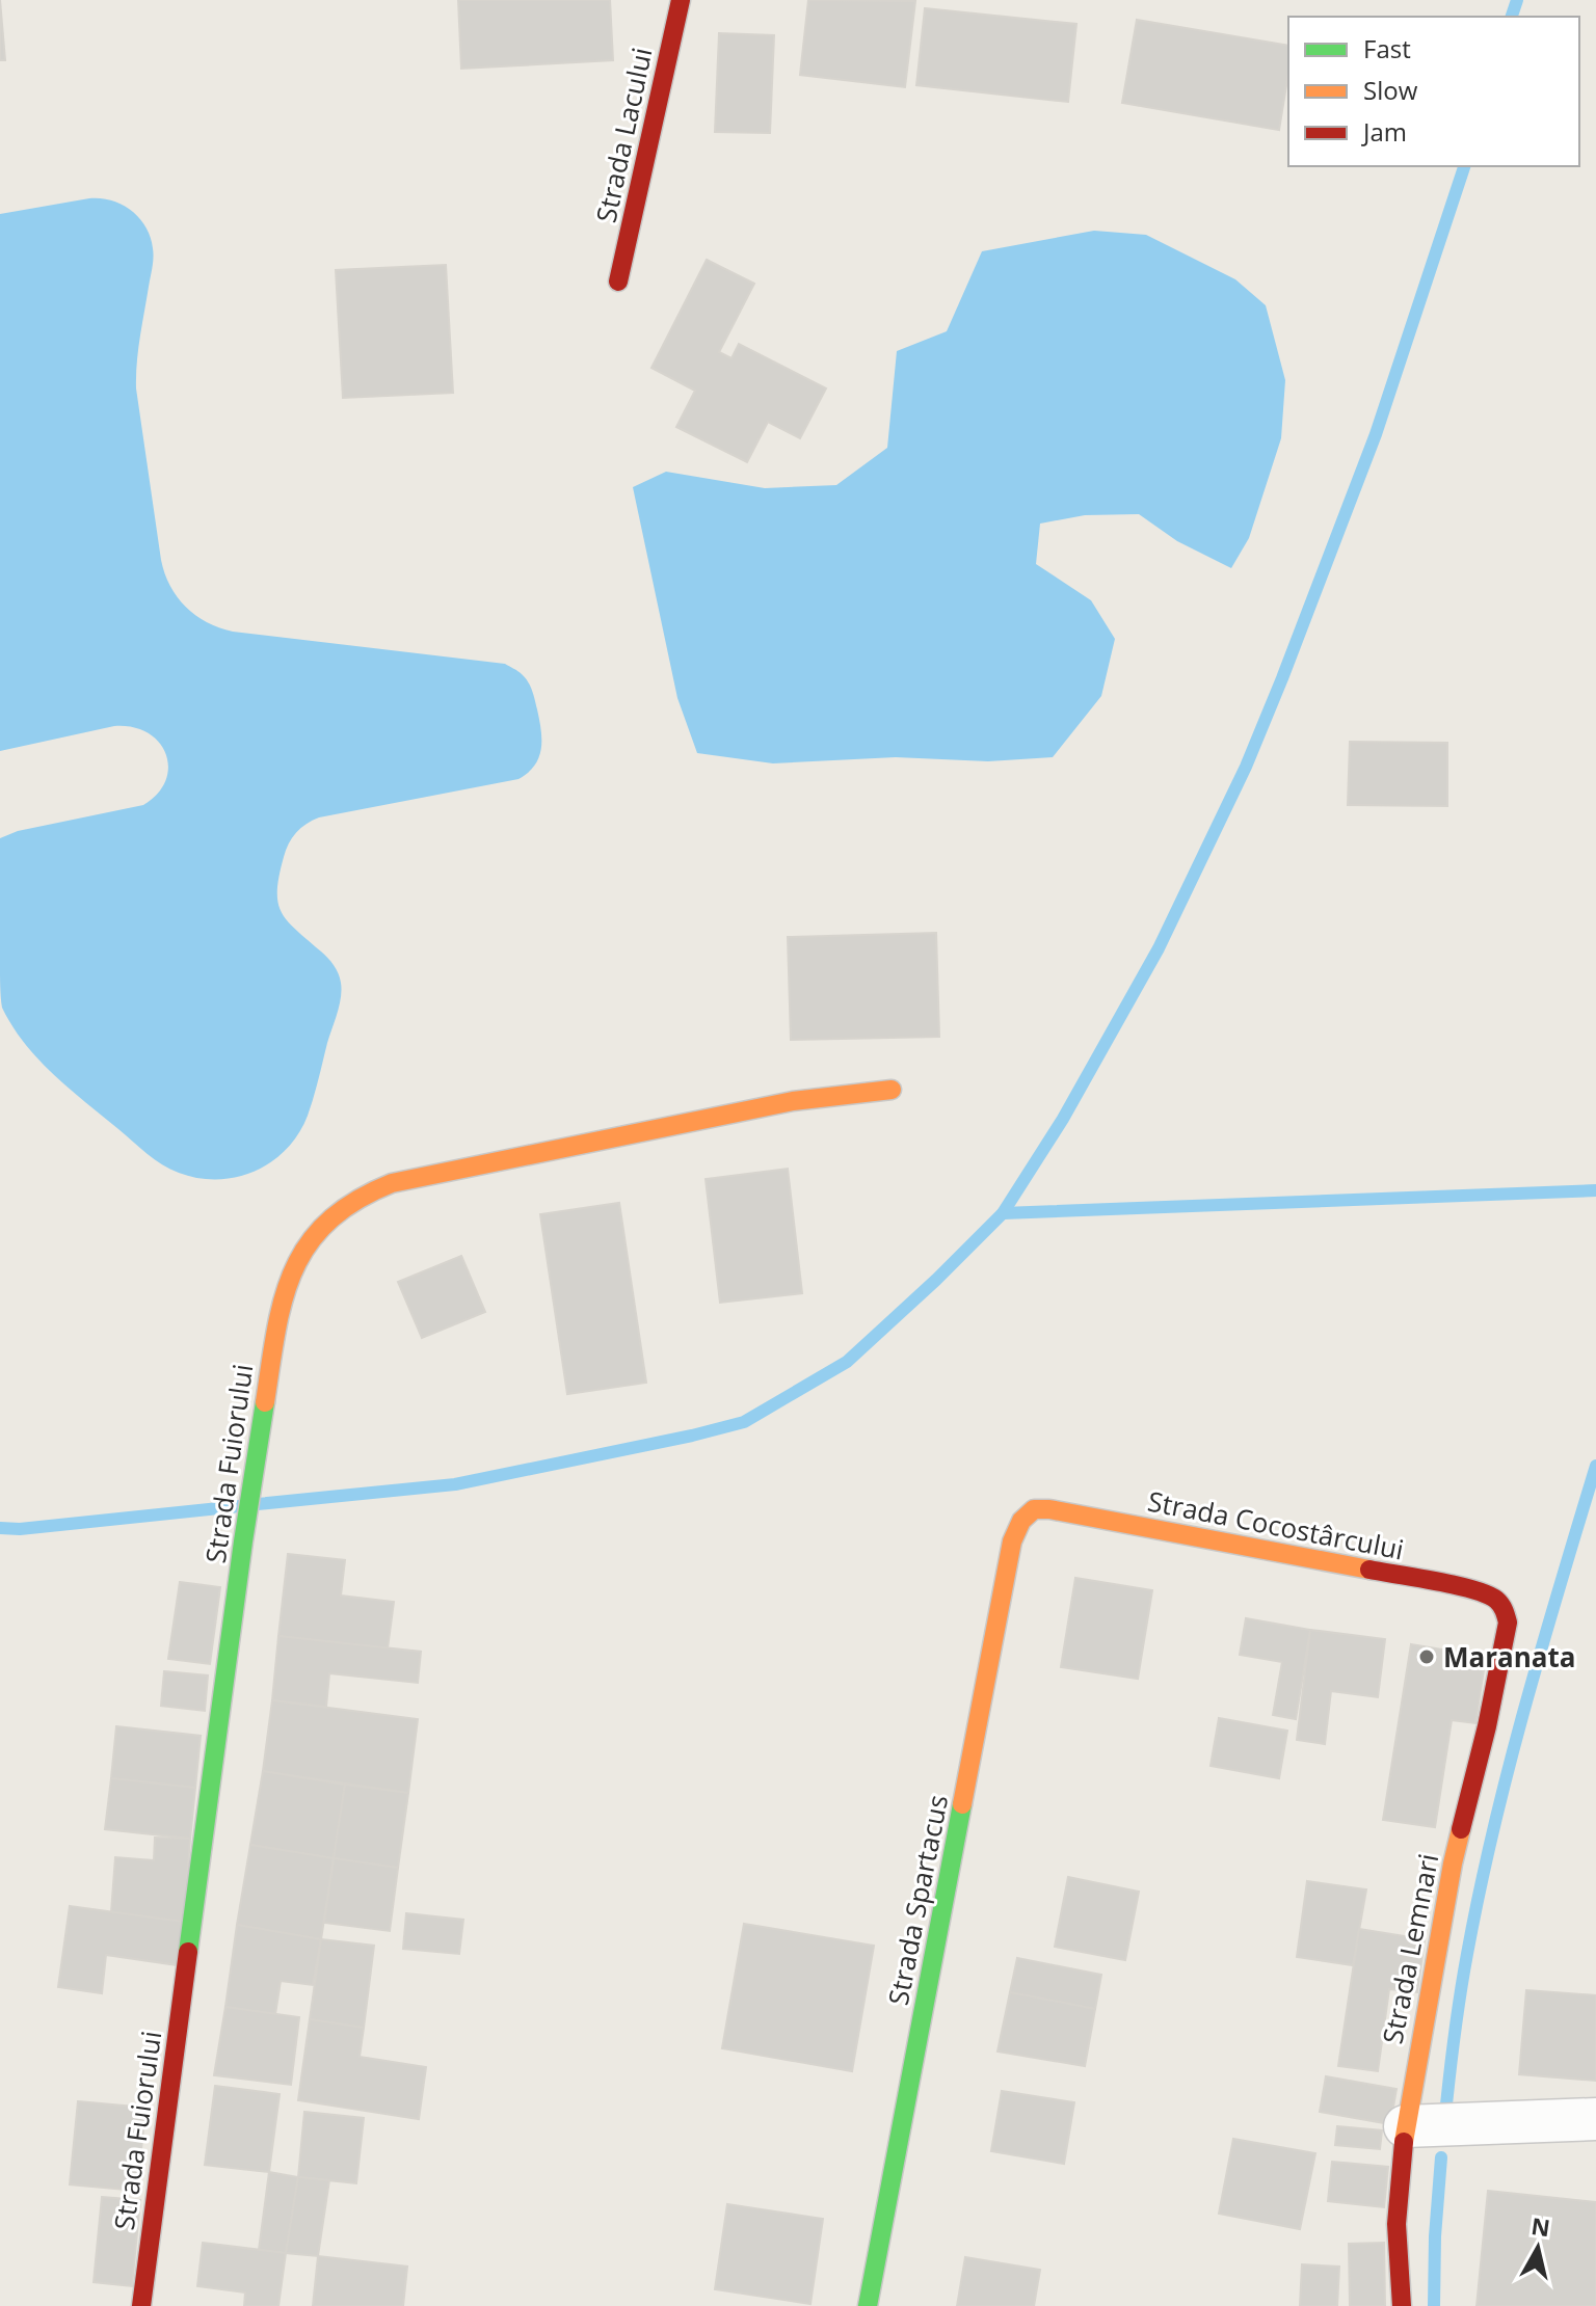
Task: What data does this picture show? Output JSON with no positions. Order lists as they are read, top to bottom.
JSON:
{
  "streets": {
    "street": [
      "Strada Lacului",
      "Strada Fuiorului",
      "Strada Cocostârcului",
      "Strada Spartacus",
      "Strada Lemnari"
    ]
  },
  "crossings": [
    ["Strada Cocostârcului", "Strada Spartacus"],
    ["Strada Cocostârcului", "Strada Lemnari"]
  ],
  "places": ["Maranata"],
  "legend": ["Fast", "Slow", "Jam"],
  "north": "top"
}
